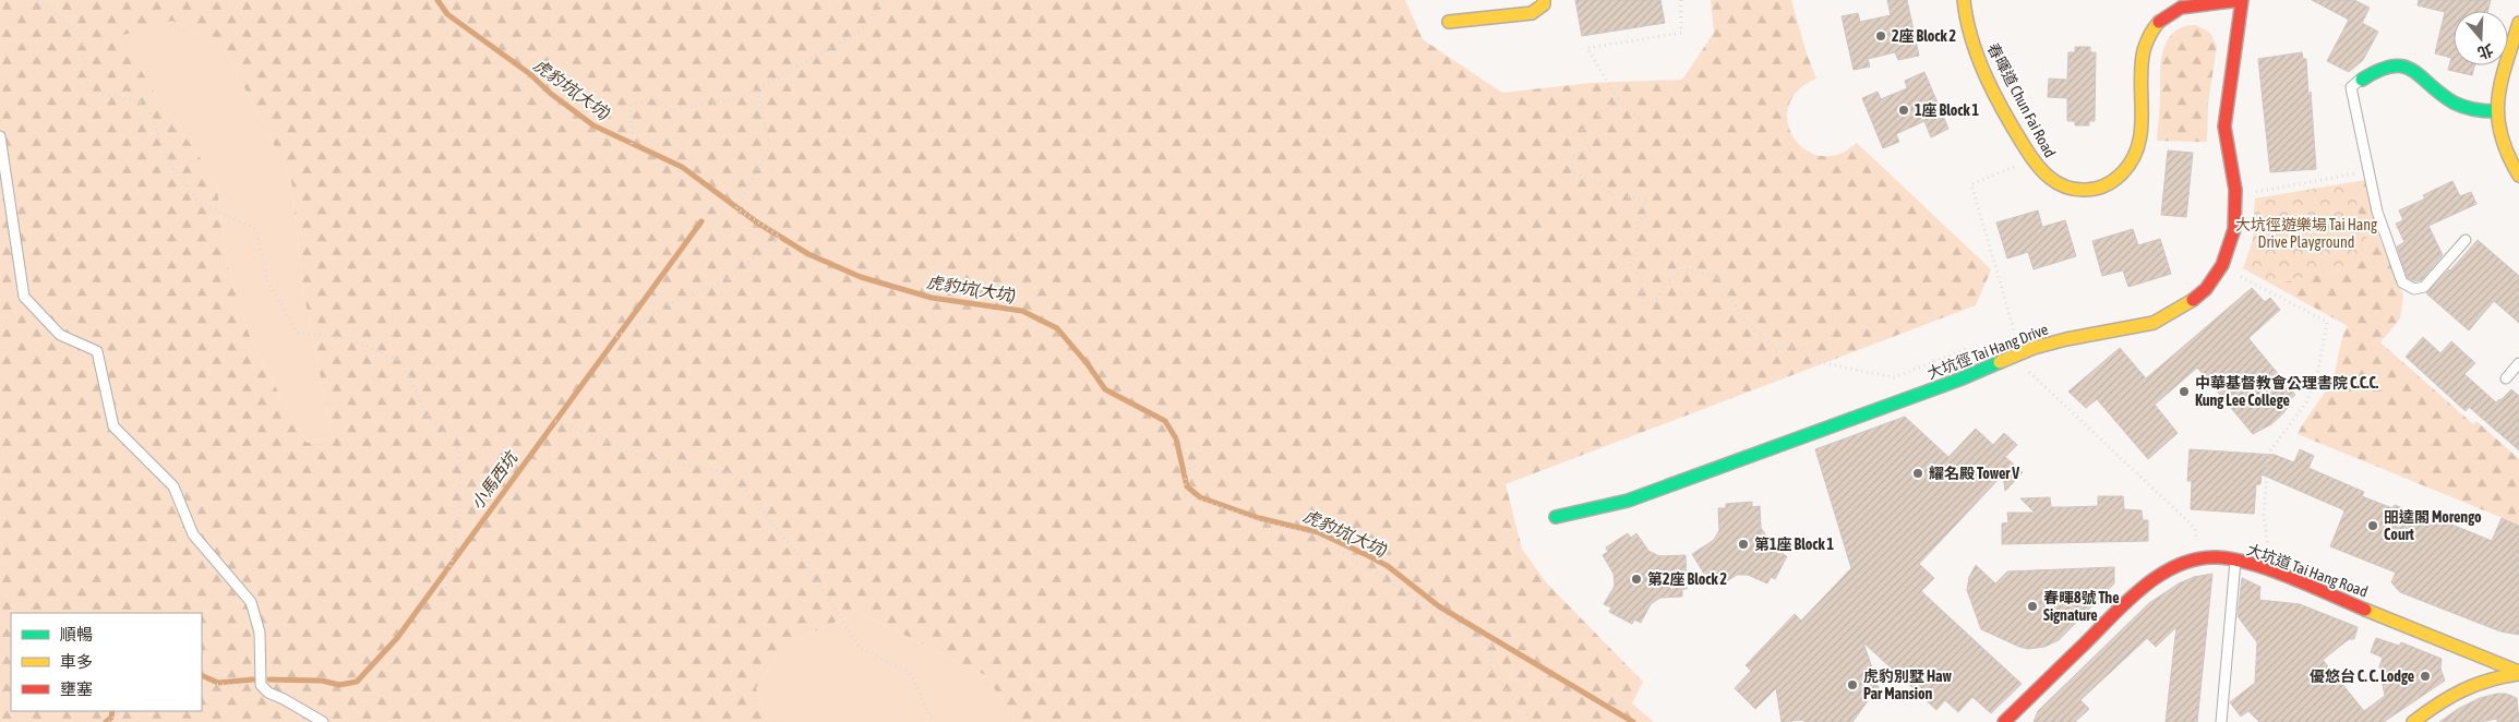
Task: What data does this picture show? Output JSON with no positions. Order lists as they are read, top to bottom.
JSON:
{
  "streets": {
    "street": ["春暉道 Chun Fai Road", "大坑徑 Tai Hang Drive", "大坑道 Tai Hang Road"]
  },
  "crossings": [
    ["春暉道 Chun Fai Road", "大坑徑 Tai Hang Drive"]
  ],
  "water": ["虎豹坑(大坑)", "小馬西坑"],
  "parks": ["大坑徑遊樂場 Tai Hang Drive Playground"],
  "places": [
    "2座 Block 2",
    "1座 Block 1",
    "中華基督教會公理書院 C.C.C. Kung Lee College",
    "耀名殿 Tower V",
    "昍逵閣 Morengo Court",
    "第1座 Block 1",
    "第2座 Block 2",
    "春暉8號 The Signature",
    "優悠台 C. C. Lodge",
    "虎豹別墅 Haw Par Mansion"
  ],
  "legend": ["順暢", "車多", "壅塞"],
  "north": "bottom"
}
